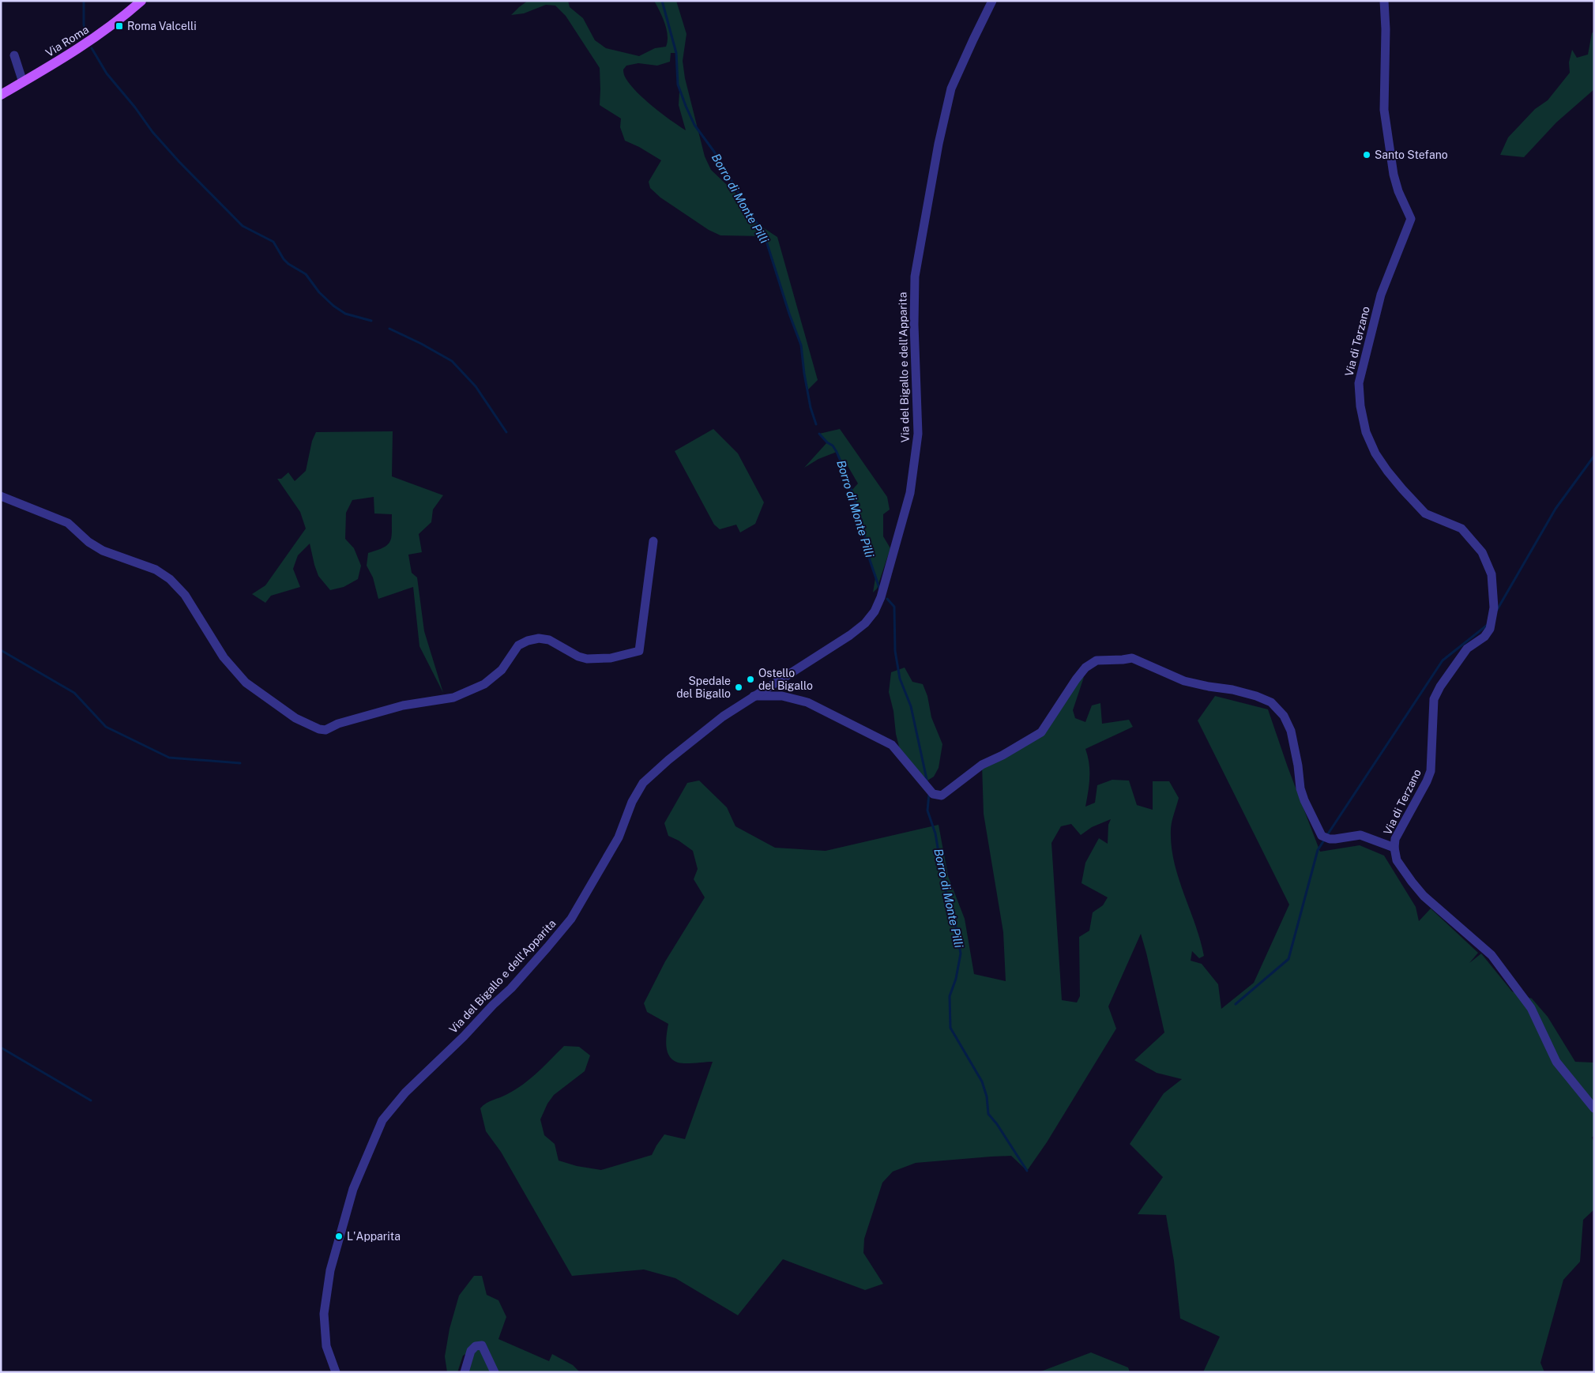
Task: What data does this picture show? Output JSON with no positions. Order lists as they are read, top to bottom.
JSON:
{
  "streets": {
    "main road": ["Via Roma"],
    "street": ["Via di Terzano", "Via del Bigallo e dell'Apparita"]
  },
  "water": ["Borro di Monte Pilli"],
  "places": {
    "transit": ["Roma Valcelli"],
    "other": [
      "Santo Stefano",
      "Ostello del Bigallo",
      "Spedale del Bigallo",
      "L'Apparita"
    ]
  }
}
